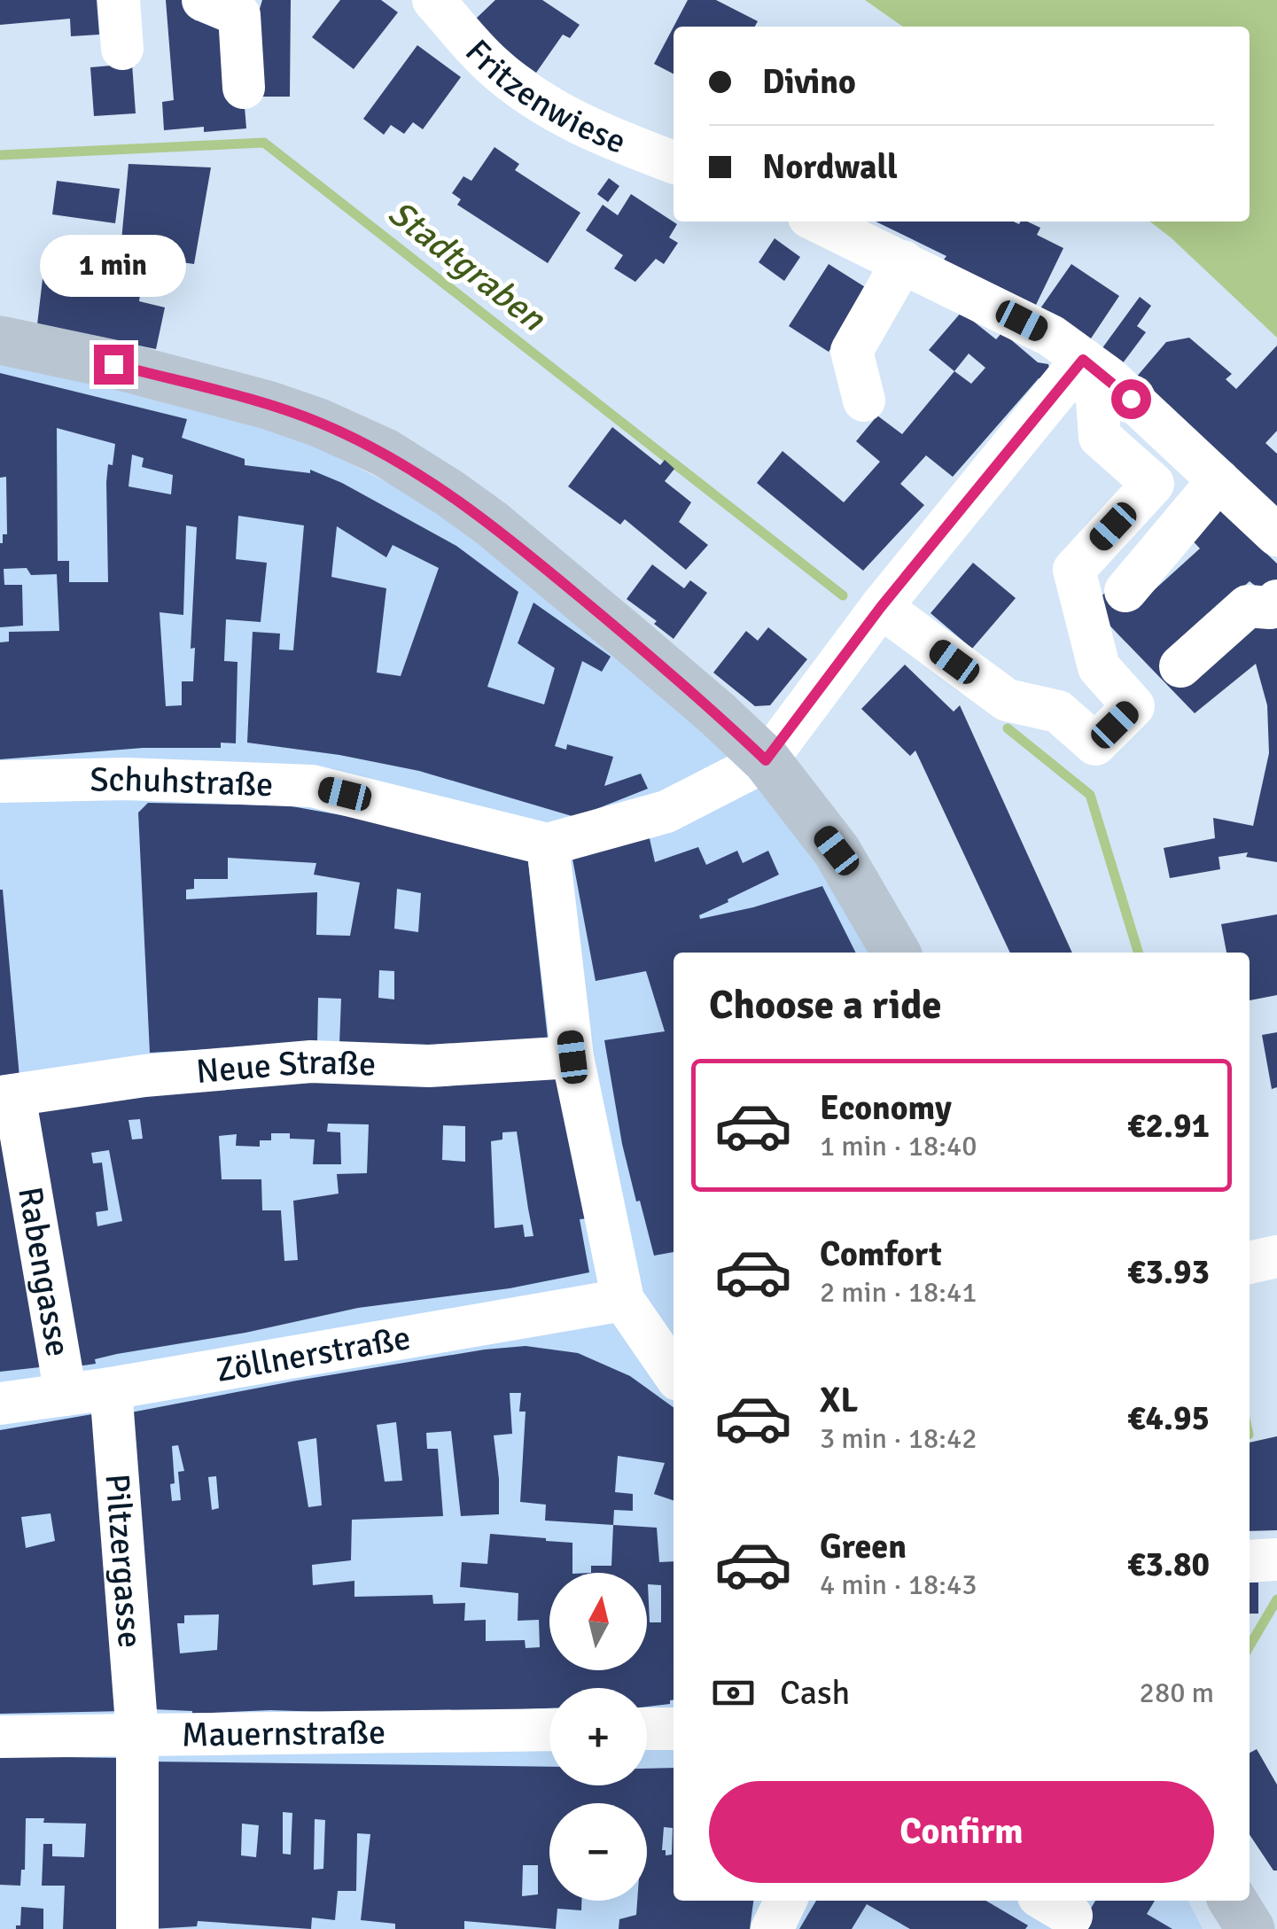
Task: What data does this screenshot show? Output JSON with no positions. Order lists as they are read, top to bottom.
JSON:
{
  "streets": {
    "street": [
      "Fritzenwiese",
      "Schuhstraße",
      "Neue Straße",
      "Rabengasse",
      "Zöllnerstraße",
      "Piltzergasse",
      "Mauernstraße"
    ]
  },
  "crossings": [
    ["Neue Straße", "Rabengasse"],
    ["Rabengasse", "Zöllnerstraße"],
    ["Zöllnerstraße", "Piltzergasse"],
    ["Piltzergasse", "Mauernstraße"]
  ],
  "water": ["Stadtgraben"],
  "north": "top",
  "page": {
    "banner": ["Divino", "Nordwall"],
    "bubble": "1 min",
    "heading": "Choose a ride",
    "list": [
      {
        "name": "Economy",
        "note": "1 min · 18:40",
        "value": "€2.91"
      },
      {
        "name": "Comfort",
        "note": "2 min · 18:41",
        "value": "€3.93"
      },
      {
        "name": "XL",
        "note": "3 min · 18:42",
        "value": "€4.95"
      },
      {
        "name": "Green",
        "note": "4 min · 18:43",
        "value": "€3.80"
      }
    ],
    "map_buttons": ["+", "−"],
    "pay": ["Cash", "280 m"],
    "buttons": "Confirm"
  }
}
